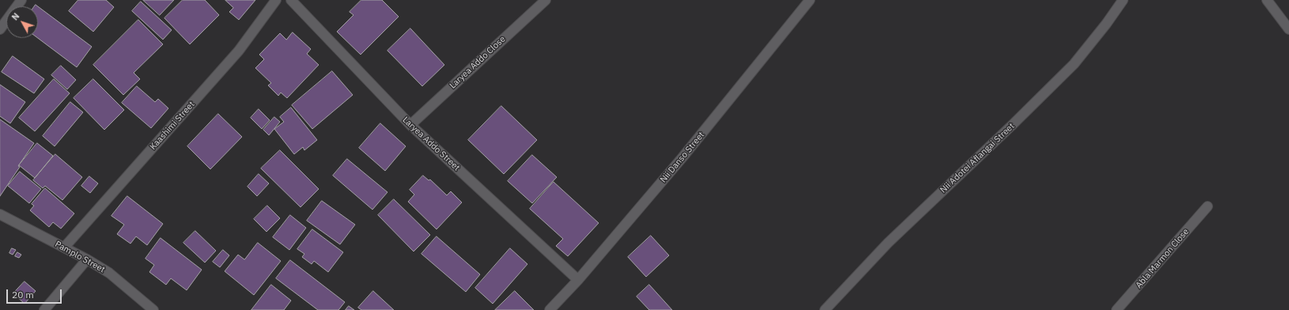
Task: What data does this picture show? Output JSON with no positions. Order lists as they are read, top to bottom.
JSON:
{
  "streets": {
    "street": [
      "Laryea Addo Close",
      "Kaashimi Street",
      "Laryea Addo Street",
      "Nii Danso Street",
      "Nii Adotei Aflangai Street",
      "Pamplo Street",
      "Abla Marmon Close"
    ]
  },
  "crossings": [
    ["Laryea Addo Close", "Laryea Addo Street"],
    ["Kaashimi Street", "Pamplo Street"],
    ["Laryea Addo Street", "Nii Danso Street"]
  ],
  "scale_bar": "20 m",
  "north": "top left"
}
